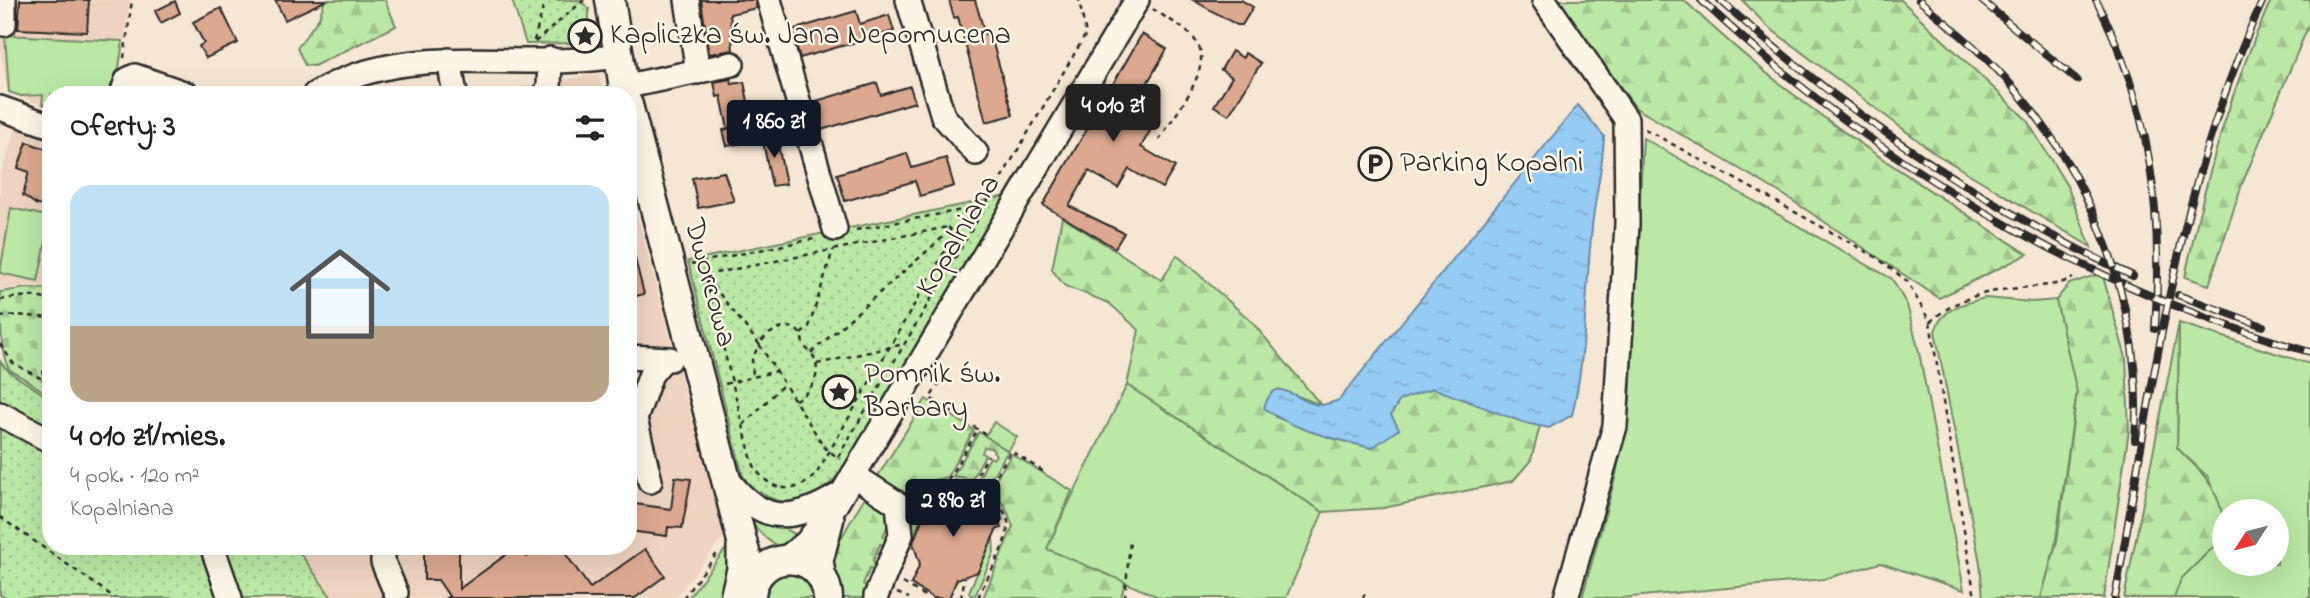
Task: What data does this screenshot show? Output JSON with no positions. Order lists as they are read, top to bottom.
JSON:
{
  "streets": {
    "main road": ["Dworcowa"],
    "street": ["Kopalniana"]
  },
  "crossings": [
    ["Kopalniana", "Dworcowa"]
  ],
  "places": {
    "place": ["Kapliczka św. Jana Nepomucena", "Pomnik św. Barbary"],
    "parking": ["Parking Kopalni"]
  },
  "north": "bottom left",
  "page": {
    "price": ["4 010 zł", "1 860 zł", "2 890 zł"],
    "heading": "Oferty: 3",
    "list": [
      {
        "name": "4 010 zł/mies.",
        "note": "4 pok. · 120 m² · Kopalniana"
      }
    ]
  }
}
